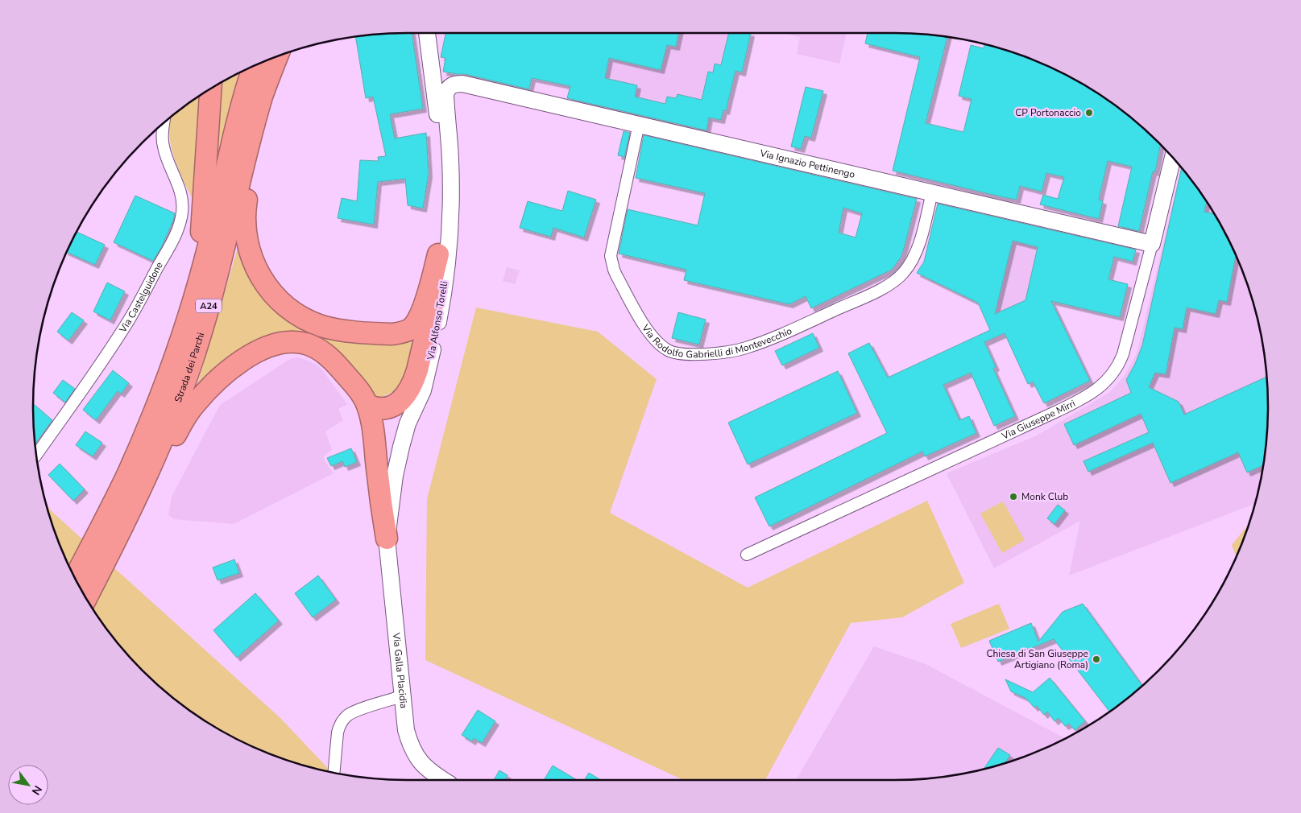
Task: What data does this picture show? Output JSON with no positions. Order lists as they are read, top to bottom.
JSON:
{
  "streets": {
    "highway": ["A24", "Strada dei Parchi"],
    "main road": [
      "Via Ignazio Pettinengo",
      "Via Alfonso Torelli",
      "Via Giuseppe Mirri",
      "Via Galla Placidia"
    ],
    "street": ["Via Castelguidone", "Via Rodolfo Gabrielli di Montevecchio"]
  },
  "crossings": [
    ["Via Ignazio Pettinengo", "Via Alfonso Torelli"],
    ["Via Ignazio Pettinengo", "Via Rodolfo Gabrielli di Montevecchio"],
    ["Via Ignazio Pettinengo", "Via Giuseppe Mirri"],
    ["Via Alfonso Torelli", "Via Galla Placidia"]
  ],
  "places": ["CP Portonaccio", "Monk Club", "Chiesa di San Giuseppe Artigiano (Roma)"],
  "north": "bottom right"
}
